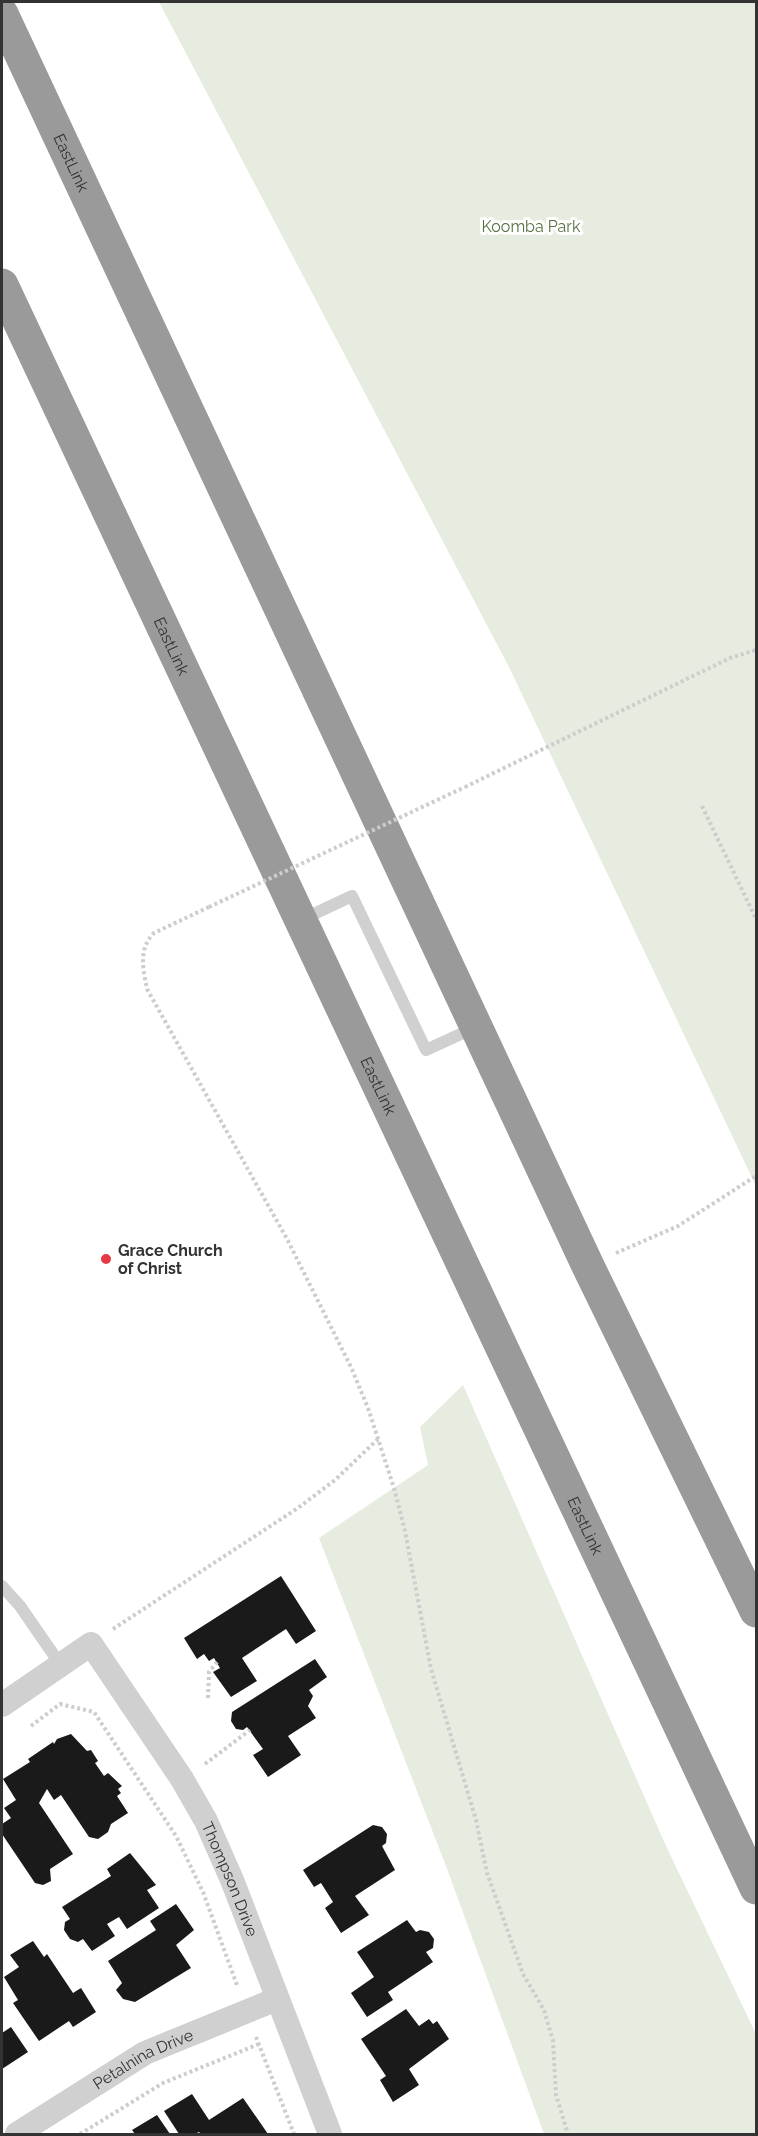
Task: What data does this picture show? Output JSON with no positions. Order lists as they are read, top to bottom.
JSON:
{
  "streets": {
    "highway": ["EastLink"],
    "street": ["Thompson Drive", "Petalnina Drive"]
  },
  "crossings": [
    ["Thompson Drive", "Petalnina Drive"]
  ],
  "parks": ["Koomba Park"],
  "places": ["Grace Church of Christ"]
}
